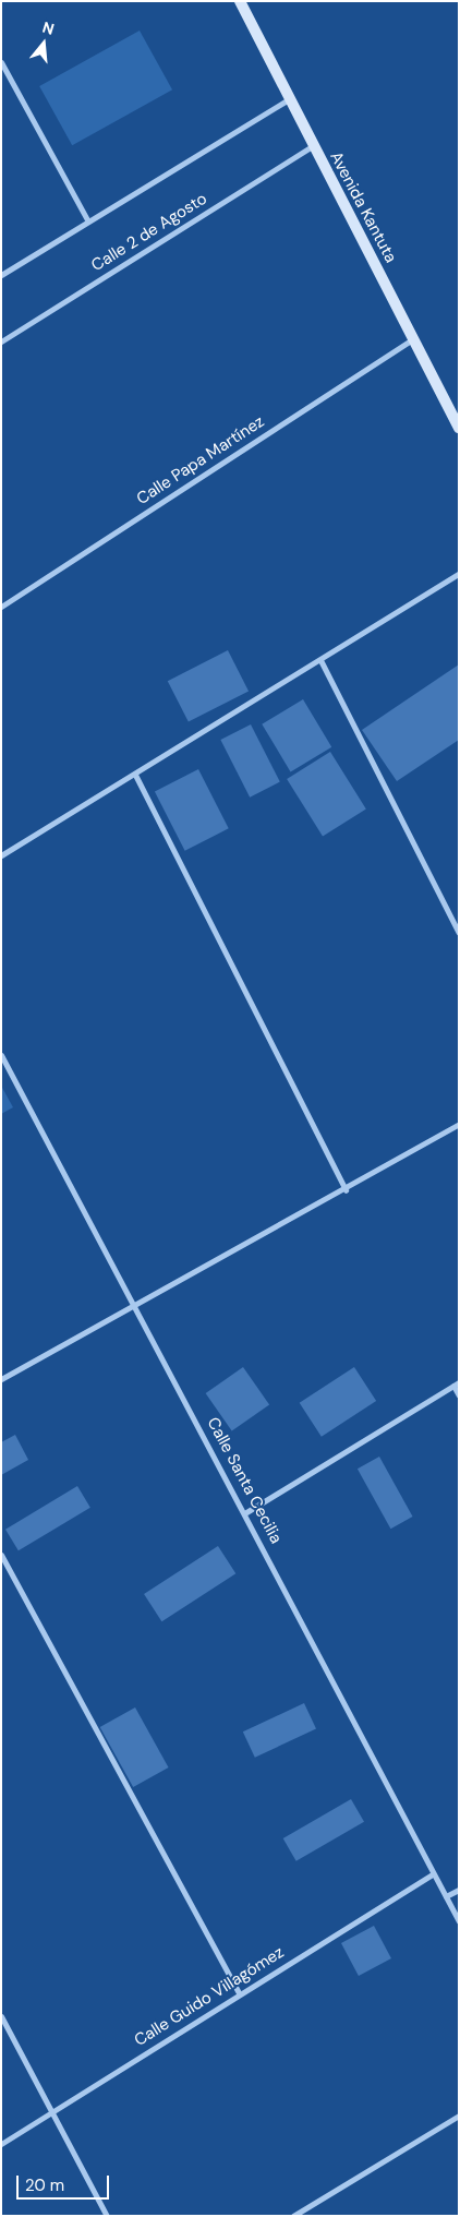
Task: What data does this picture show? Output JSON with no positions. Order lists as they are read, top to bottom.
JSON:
{
  "streets": {
    "street": [
      "Avenida Kantuta",
      "Calle 2 de Agosto",
      "Calle Papa Martínez",
      "Calle Santa Cecilia",
      "Calle Guido Villagómez"
    ]
  },
  "crossings": [
    ["Avenida Kantuta", "Calle 2 de Agosto"],
    ["Avenida Kantuta", "Calle Papa Martínez"],
    ["Calle Santa Cecilia", "Calle Guido Villagómez"]
  ],
  "scale_bar": "20 m",
  "north": "top"
}
